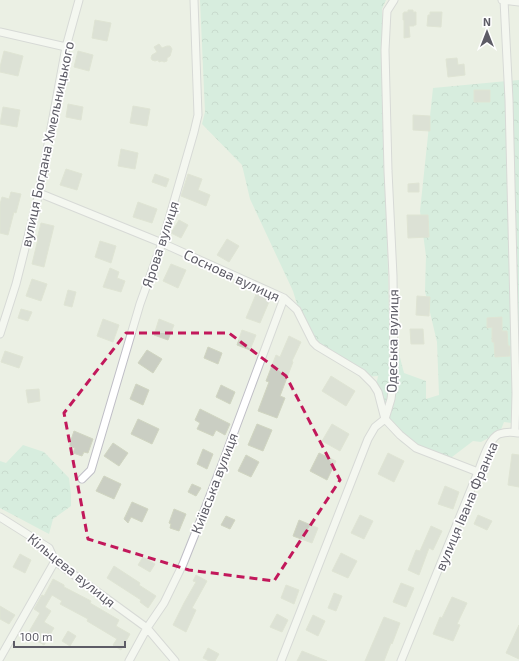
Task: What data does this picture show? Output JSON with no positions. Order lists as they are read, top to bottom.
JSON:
{
  "streets": {
    "street": [
      "вулиця Богдана Хмельницького",
      "Ярова вулиця",
      "Соснова вулиця",
      "Одеська вулиця",
      "Київська вулиця",
      "вулиця Івана Франка",
      "Кільцева вулиця"
    ]
  },
  "crossings": [
    ["вулиця Богдана Хмельницького", "Соснова вулиця"],
    ["Ярова вулиця", "Соснова вулиця"],
    ["Соснова вулиця", "Одеська вулиця"],
    ["Соснова вулиця", "Київська вулиця"],
    ["Соснова вулиця", "вулиця Івана Франка"],
    ["Київська вулиця", "Кільцева вулиця"]
  ],
  "scale_bar": "100 m",
  "north": "top"
}
